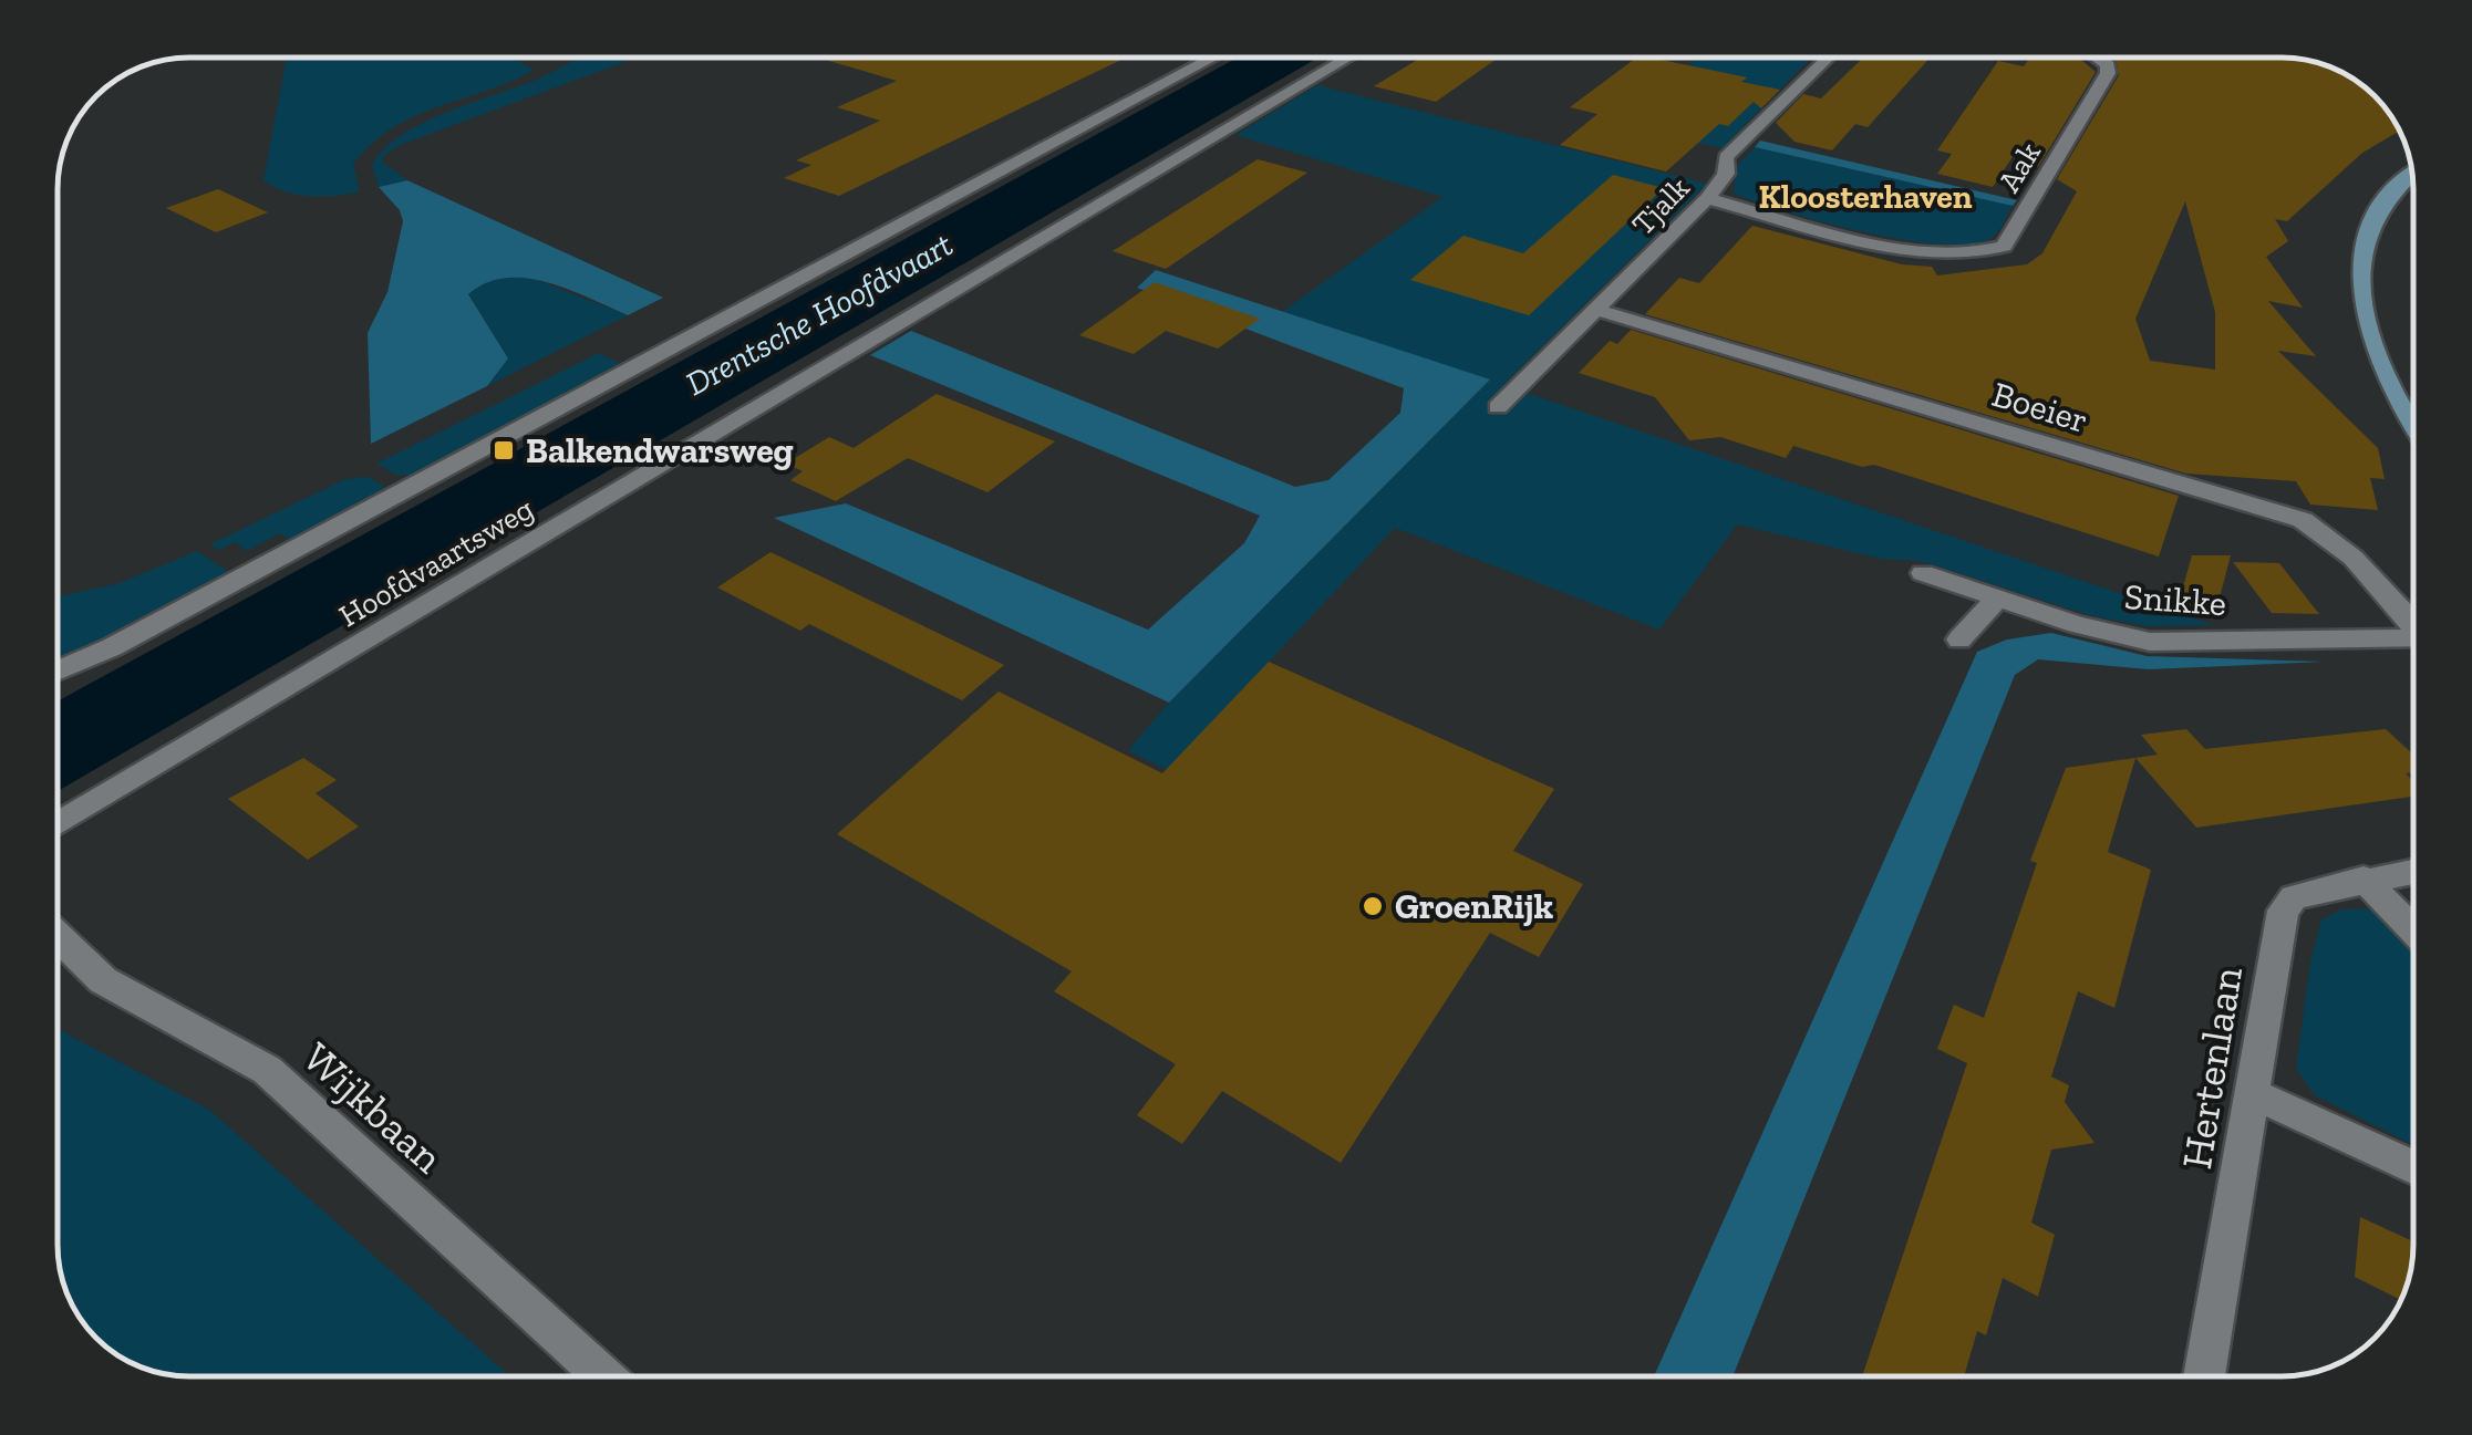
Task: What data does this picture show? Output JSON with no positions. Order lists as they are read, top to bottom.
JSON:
{
  "streets": {
    "street": [
      "Aak",
      "Tjalk",
      "Boeier",
      "Hoofdvaartsweg",
      "Snikke",
      "Hertenlaan",
      "Wijkbaan"
    ]
  },
  "crossings": [
    ["Aak", "Tjalk"],
    ["Tjalk", "Boeier"]
  ],
  "districts": ["Kloosterhaven"],
  "water": ["Drentsche Hoofdvaart"],
  "places": {
    "transit": ["Balkendwarsweg"],
    "other": ["GroenRijk"]
  }
}
